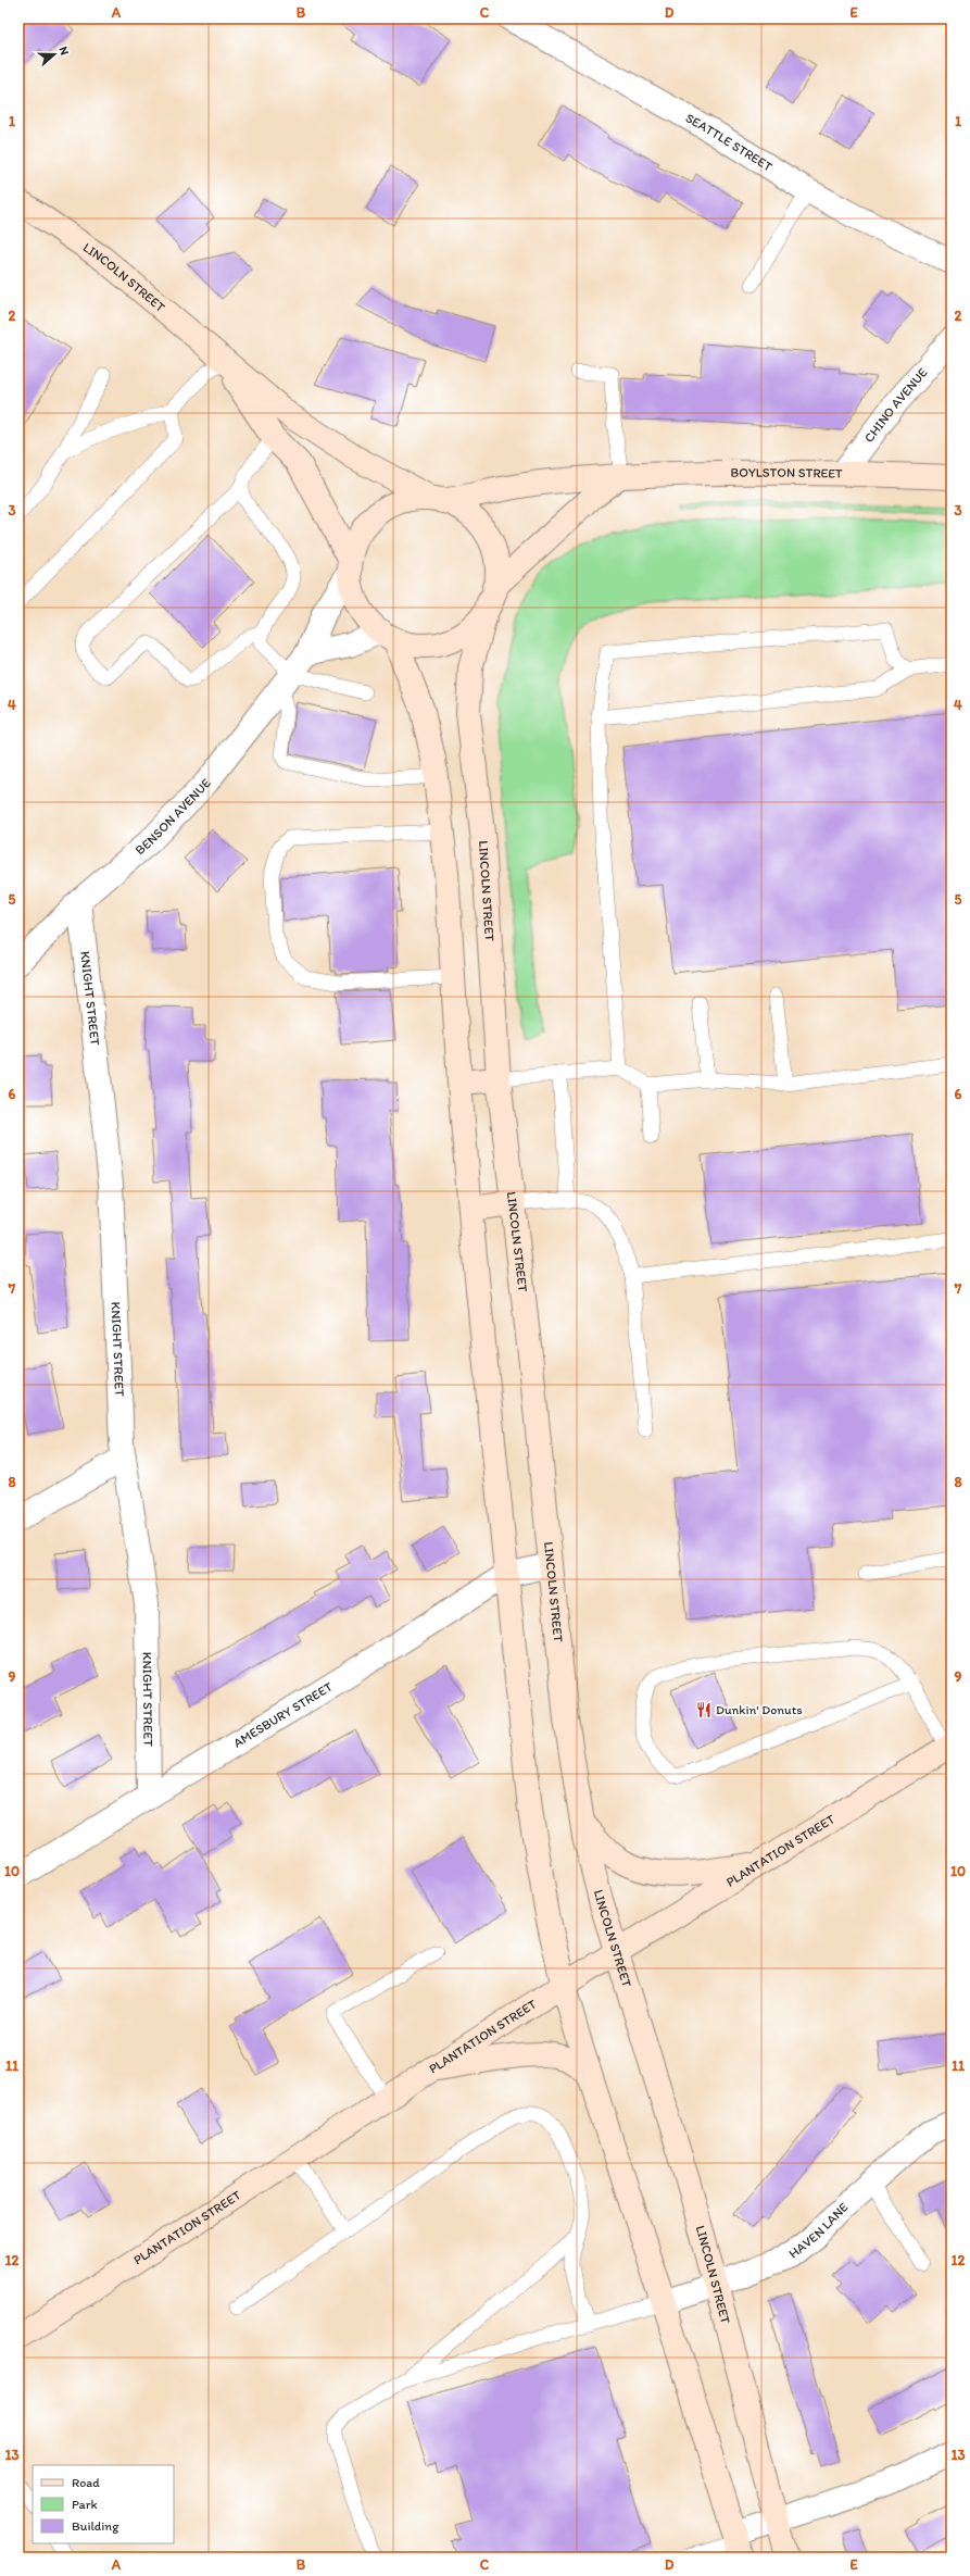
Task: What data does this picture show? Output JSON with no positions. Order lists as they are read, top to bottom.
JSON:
{
  "streets": {
    "main road": ["LINCOLN STREET", "BOYLSTON STREET", "PLANTATION STREET"],
    "street": [
      "SEATTLE STREET",
      "CHINO AVENUE",
      "BENSON AVENUE",
      "KNIGHT STREET",
      "AMESBURY STREET",
      "HAVEN LANE"
    ]
  },
  "crossings": [
    ["LINCOLN STREET", "BOYLSTON STREET"],
    ["LINCOLN STREET", "BENSON AVENUE"],
    ["LINCOLN STREET", "AMESBURY STREET"],
    ["LINCOLN STREET", "PLANTATION STREET"],
    ["LINCOLN STREET", "HAVEN LANE"],
    ["CHINO AVENUE", "BOYLSTON STREET"],
    ["BOYLSTON STREET", "BENSON AVENUE"],
    ["BENSON AVENUE", "KNIGHT STREET"],
    ["KNIGHT STREET", "AMESBURY STREET"]
  ],
  "places": {
    "restaurant": ["Dunkin' Donuts"]
  },
  "legend": ["Road", "Park", "Building"],
  "north": "right",
  "grid": {
    "columns": [
      "A",
      "B",
      "C",
      "D",
      "E"
    ],
    "rows": [
      "1",
      "2",
      "3",
      "4",
      "5",
      "6",
      "7",
      "8",
      "9",
      "10",
      "11",
      "12",
      "13"
    ]
  }
}
